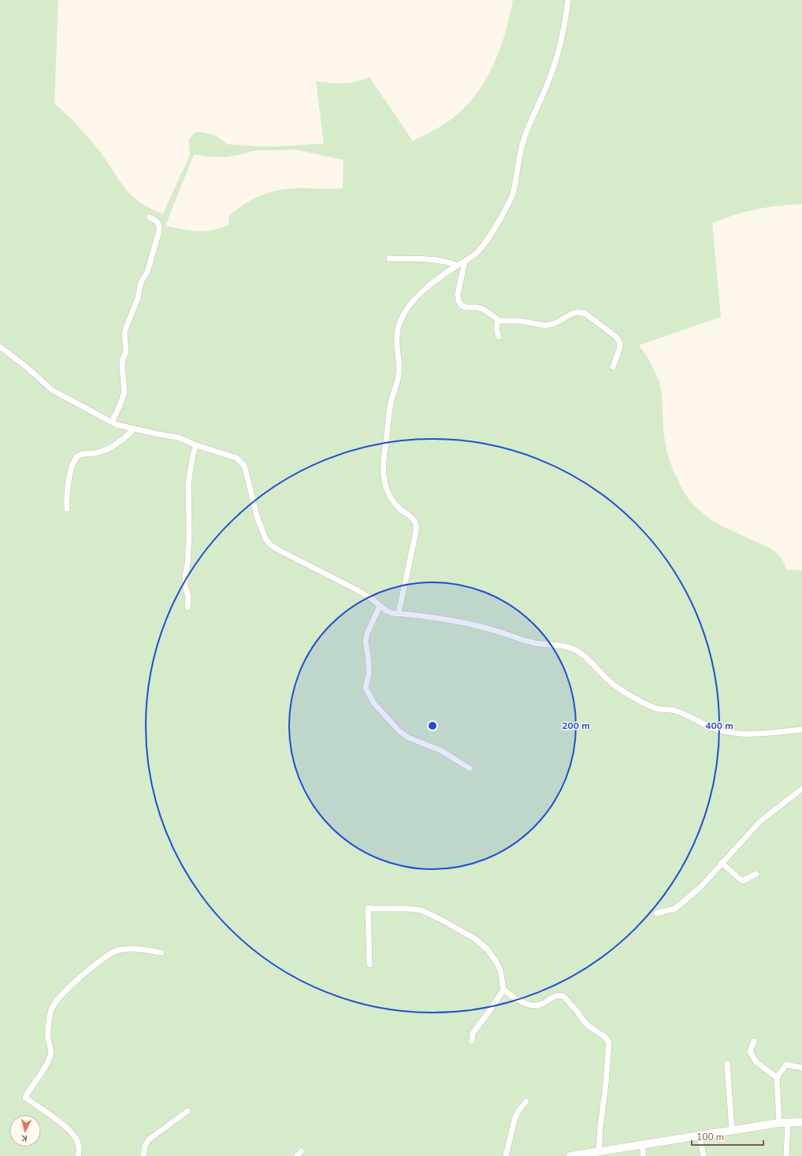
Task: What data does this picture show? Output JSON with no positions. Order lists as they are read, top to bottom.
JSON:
{
  "scale_bar": "100 m",
  "north": "bottom",
  "rings": ["200 m", "400 m"]
}
